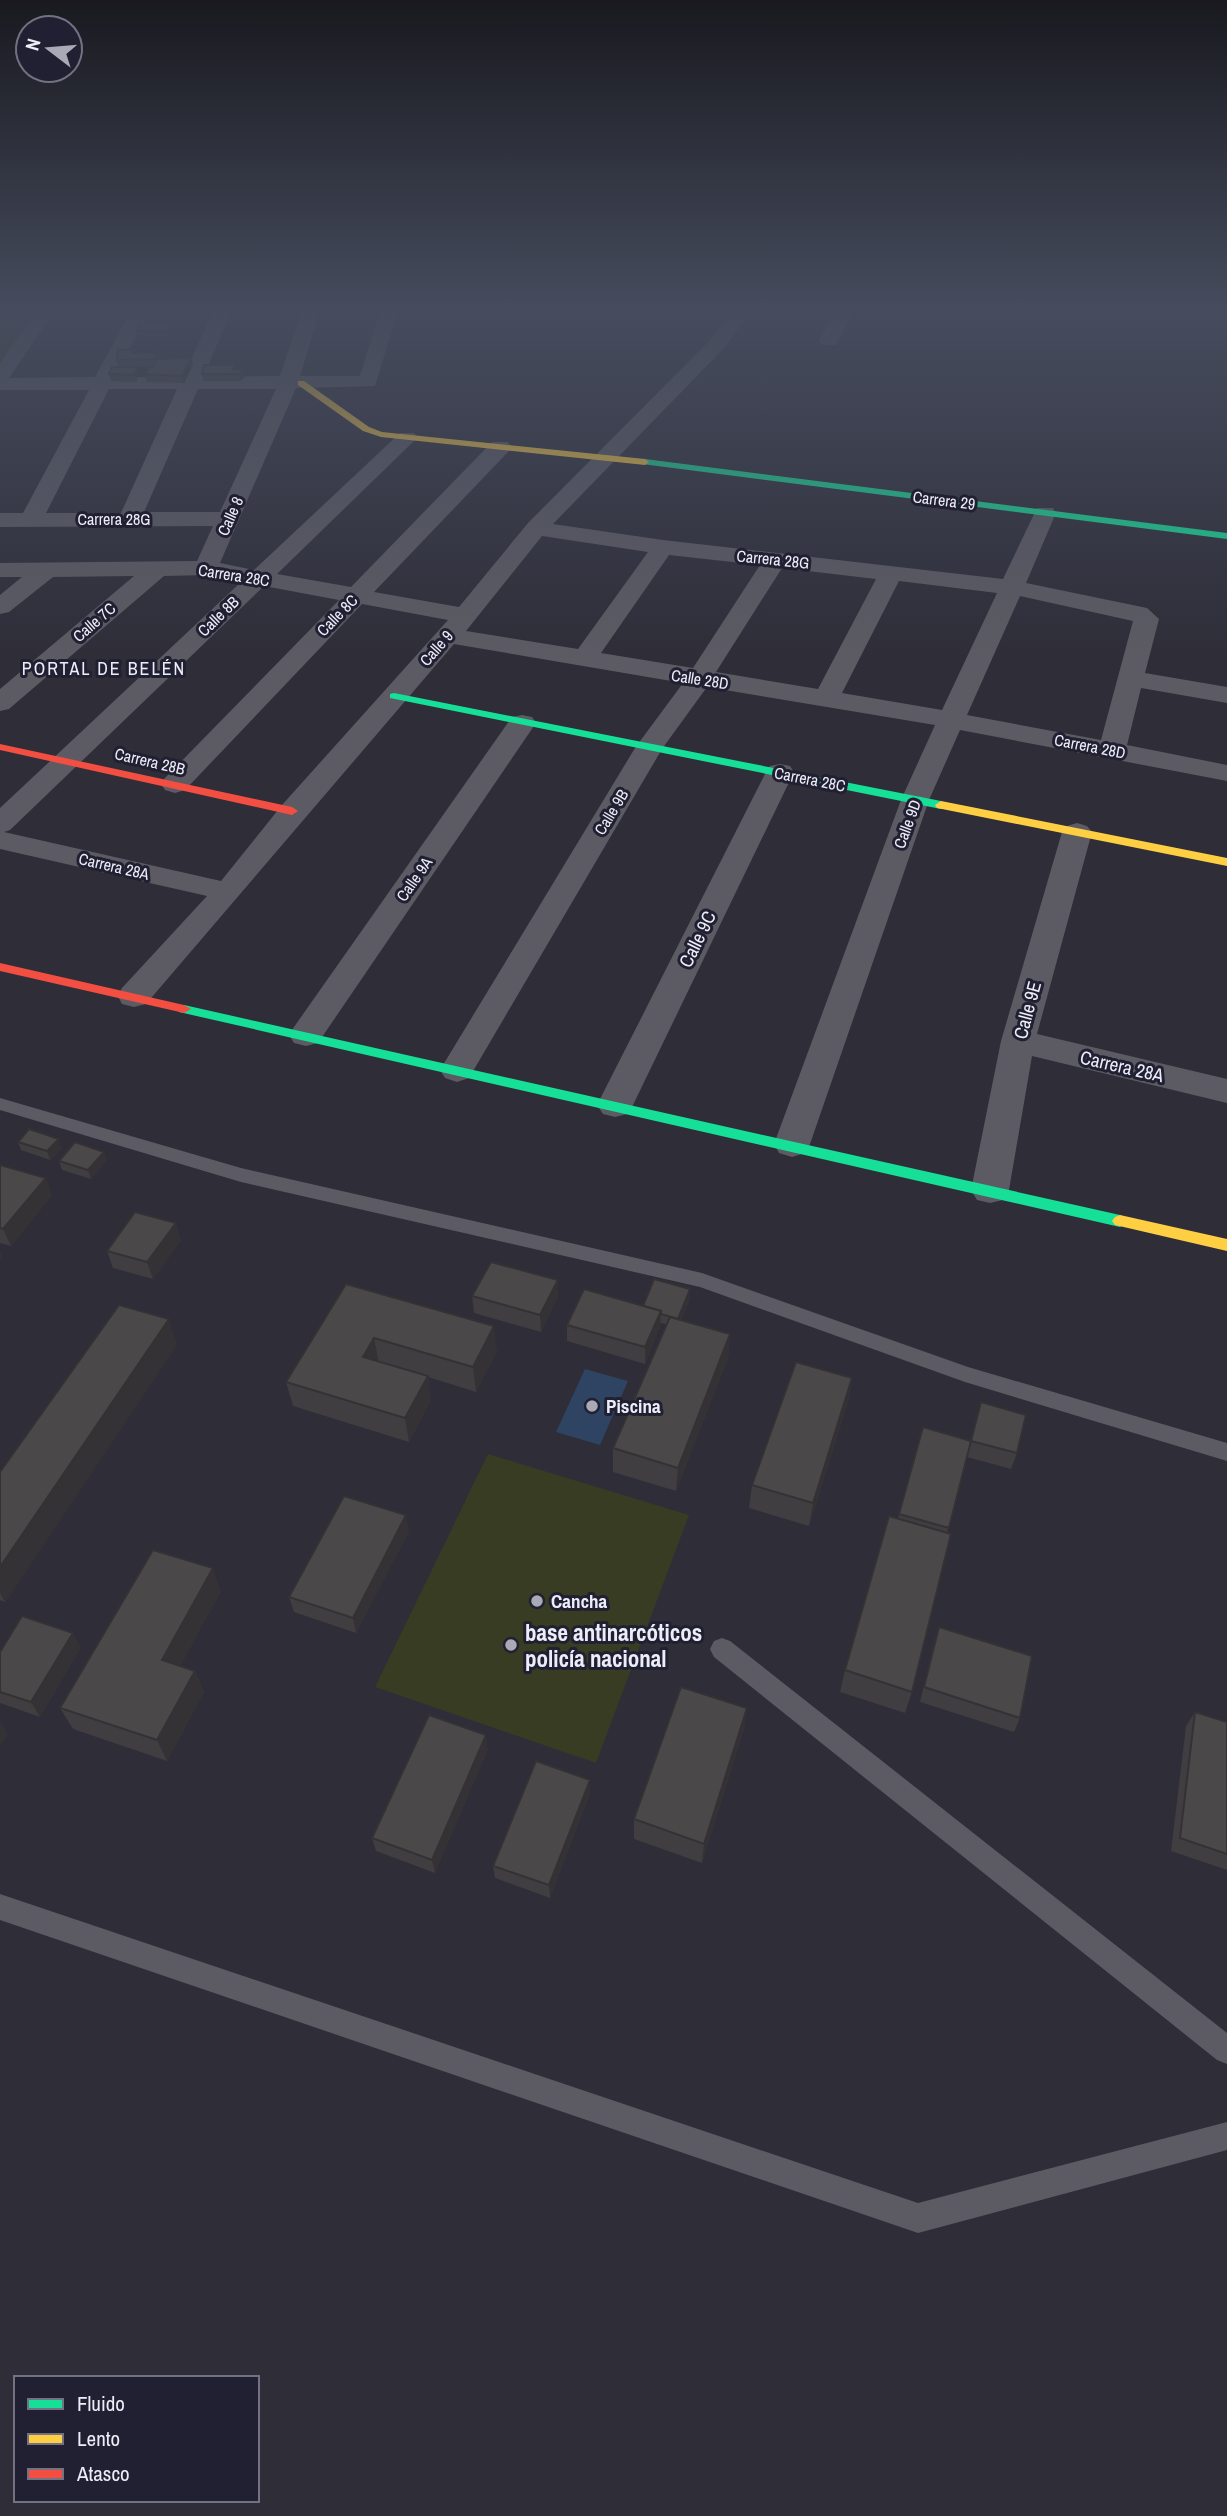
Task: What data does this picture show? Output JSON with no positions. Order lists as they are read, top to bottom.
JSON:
{
  "streets": {
    "street": [
      "Carrera 29",
      "Calle 8",
      "Carrera 28G",
      "Carrera 28C",
      "Calle 8C",
      "Calle 8B",
      "Calle 7C",
      "Calle 9",
      "Calle 28D",
      "Carrera 28D",
      "Carrera 28B",
      "Calle 9B",
      "Calle 9D",
      "Carrera 28A",
      "Calle 9A",
      "Calle 9C",
      "Calle 9E"
    ]
  },
  "crossings": [
    ["Carrera 29", "Calle 8C"],
    ["Carrera 29", "Calle 8B"],
    ["Carrera 29", "Calle 9"],
    ["Carrera 29", "Calle 9D"],
    ["Calle 8", "Carrera 28G"],
    ["Calle 8", "Carrera 28C"],
    ["Carrera 28G", "Calle 9"],
    ["Carrera 28G", "Calle 9B"],
    ["Carrera 28G", "Calle 9D"],
    ["Carrera 28C", "Calle 8C"],
    ["Carrera 28C", "Calle 8B"],
    ["Carrera 28C", "Calle 7C"],
    ["Carrera 28C", "Calle 9"],
    ["Carrera 28C", "Calle 28D"],
    ["Carrera 28C", "Calle 9B"],
    ["Carrera 28C", "Calle 9D"],
    ["Carrera 28C", "Calle 9A"],
    ["Carrera 28C", "Calle 9C"],
    ["Carrera 28C", "Calle 9E"],
    ["Calle 8C", "Carrera 28B"],
    ["Calle 8B", "Carrera 28B"],
    ["Calle 9", "Calle 28D"],
    ["Calle 9", "Carrera 28B"],
    ["Calle 9", "Carrera 28A"],
    ["Calle 28D", "Carrera 28D"],
    ["Calle 28D", "Calle 9B"],
    ["Calle 28D", "Calle 9D"],
    ["Carrera 28D", "Calle 9D"],
    ["Carrera 28A", "Calle 9E"]
  ],
  "districts": ["PORTAL DE BELÉN"],
  "places": ["Piscina", "Cancha", "base antinarcóticos policía nacional"],
  "legend": ["Fluido", "Lento", "Atasco"],
  "north": "left"
}
